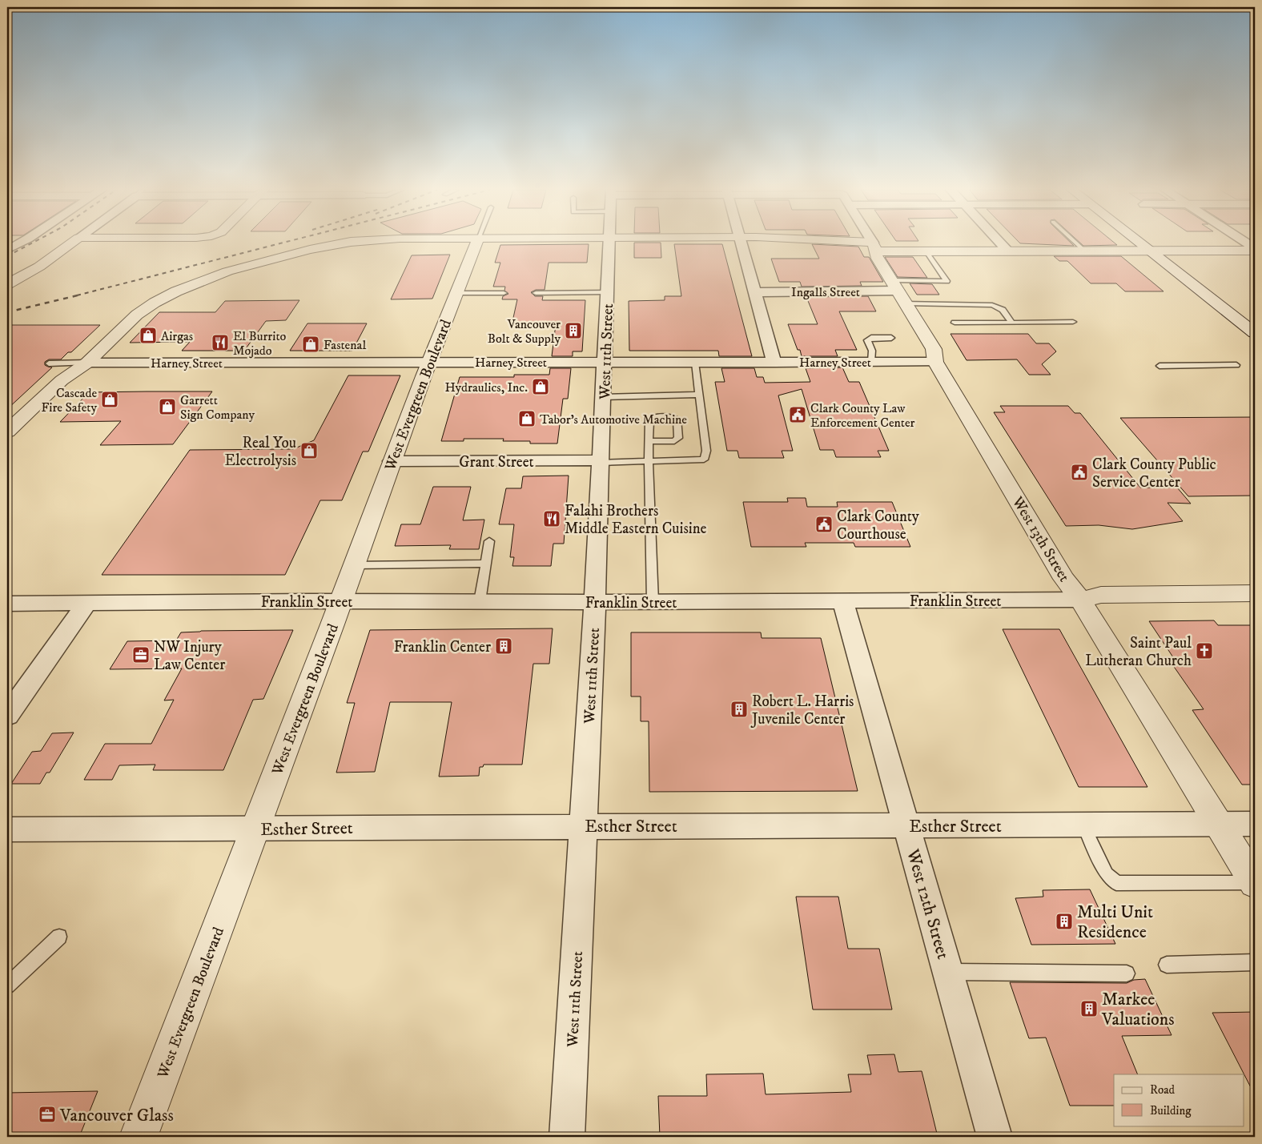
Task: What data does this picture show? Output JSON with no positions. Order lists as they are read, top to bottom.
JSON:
{
  "streets": {
    "street": [
      "Ingalls Street",
      "West 11th Street",
      "Harney Street",
      "West Evergreen Boulevard",
      "Grant Street",
      "West 13th Street",
      "Franklin Street",
      "Esther Street",
      "West 12th Street"
    ]
  },
  "crossings": [
    ["Ingalls Street", "West 13th Street"],
    ["West 11th Street", "Harney Street"],
    ["West 11th Street", "Grant Street"],
    ["West 11th Street", "Franklin Street"],
    ["West 11th Street", "Esther Street"],
    ["Harney Street", "West Evergreen Boulevard"],
    ["Harney Street", "West 13th Street"],
    ["West Evergreen Boulevard", "Grant Street"],
    ["West Evergreen Boulevard", "Franklin Street"],
    ["West Evergreen Boulevard", "Esther Street"],
    ["West 13th Street", "Franklin Street"],
    ["West 13th Street", "Esther Street"],
    ["Franklin Street", "West 12th Street"],
    ["Esther Street", "West 12th Street"]
  ],
  "places": {
    "building": [
      "Vancouver Bolt & Supply",
      "Franklin Center",
      "Robert L. Harris Juvenile Center",
      "Multi Unit Residence",
      "Markee Valuations"
    ],
    "shop": [
      "Airgas",
      "Fastenal",
      "Hydraulics, Inc.",
      "Cascade Fire Safety",
      "Garrett Sign Company",
      "Tabor's Automotive Machine",
      "Real You Electrolysis"
    ],
    "restaurant": ["El Burrito Mojado", "Falahi Brothers Middle Eastern Cuisine"],
    "public building": ["Clark County Law Enforcement Center", "Clark County Public Service Center", "Clark County Courthouse"],
    "church": ["Saint Paul Lutheran Church"],
    "office": ["NW Injury Law Center", "Vancouver Glass"]
  },
  "legend": ["Road", "Building"]
}
